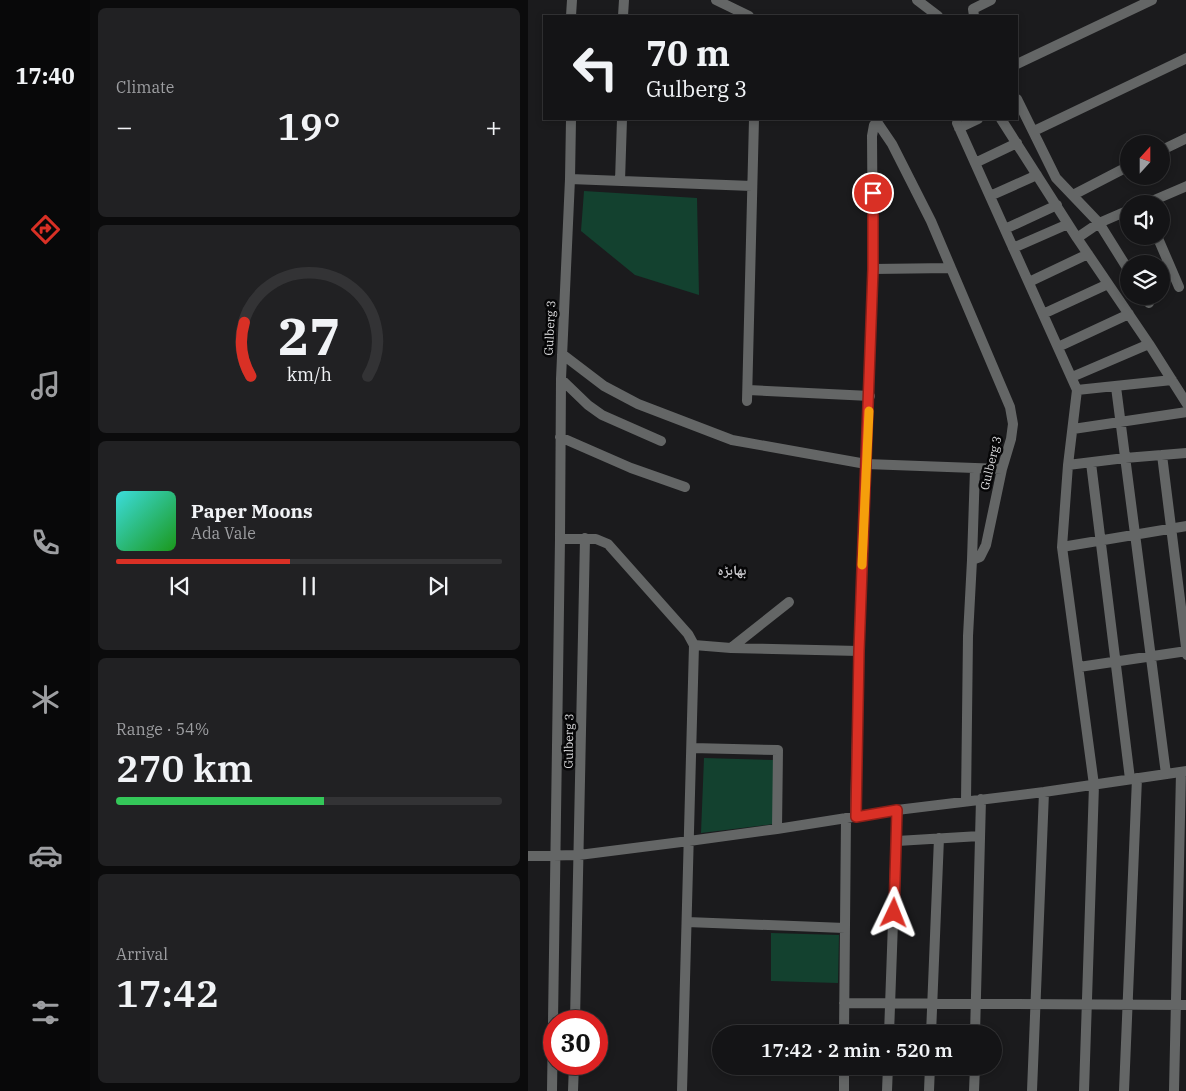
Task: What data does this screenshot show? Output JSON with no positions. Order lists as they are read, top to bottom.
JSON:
{
  "streets": {
    "street": ["Gulberg 3"]
  },
  "districts": ["بھابڑہ"],
  "north": "top",
  "page": {
    "tabs": "17:40",
    "tile": [
      "Climate",
      ["Range · 54%", "270 km"],
      ["Arrival", "17:42"]
    ],
    "turn": ["70 m", "Gulberg 3"],
    "heat": ["−", "19°", "+"],
    "song": ["Paper Moons", "Ada Vale"],
    "limit": "30",
    "trip": "17:42 · 2 min · 520 m",
    "gauge": ["27", "km/h"]
  }
}
